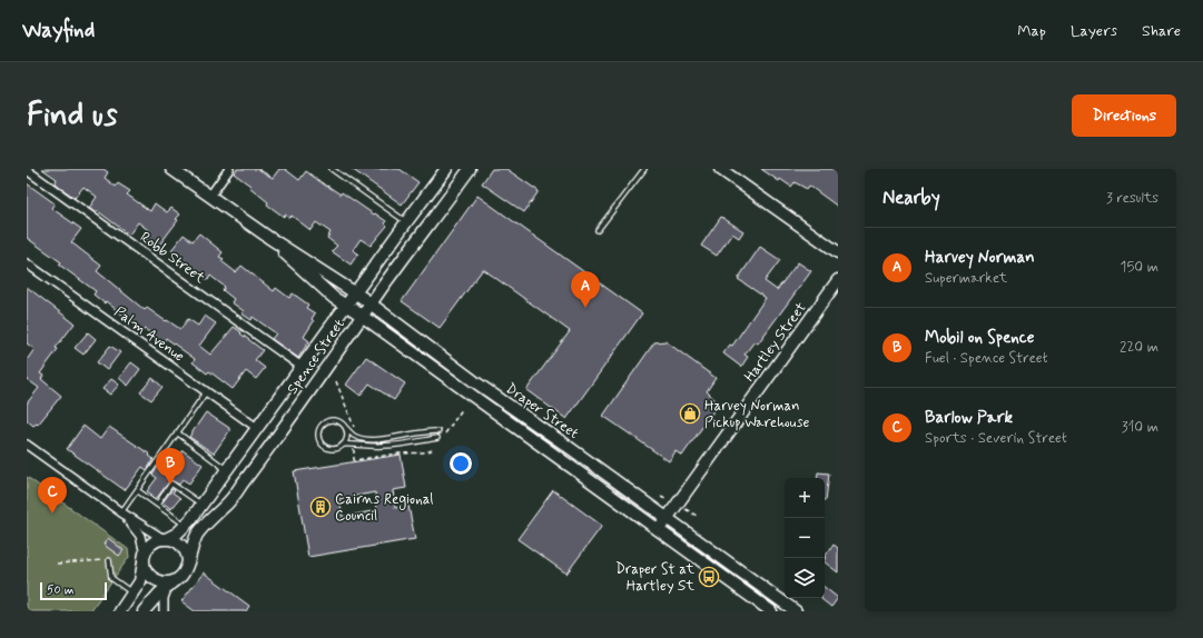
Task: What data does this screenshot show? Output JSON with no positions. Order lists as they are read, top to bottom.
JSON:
{
  "streets": {
    "street": [
      "Robb Street",
      "Palm Avenue",
      "Hartley Street",
      "Spence Street",
      "Draper Street"
    ]
  },
  "crossings": [
    ["Robb Street", "Spence Street"],
    ["Palm Avenue", "Spence Street"],
    ["Hartley Street", "Draper Street"],
    ["Spence Street", "Draper Street"]
  ],
  "places": {
    "shop": ["Harvey Norman Pickup Warehouse"],
    "building": ["Cairns Regional Council"],
    "bus stop": ["Draper St at Hartley St"]
  },
  "scale_bar": "50 m",
  "page": {
    "header": "Wayfind",
    "nav": ["Map", "Layers", "Share"],
    "buttons": "Directions",
    "title": "Find us",
    "heading": ["Nearby", "3 results"],
    "list": [
      {
        "mark": "A",
        "name": "Harvey Norman",
        "note": "Supermarket",
        "value": "150 m"
      },
      {
        "mark": "B",
        "name": "Mobil on Spence",
        "note": "Fuel · Spence Street",
        "value": "220 m"
      },
      {
        "mark": "C",
        "name": "Barlow Park",
        "note": "Sports · Severin Street",
        "value": "310 m"
      }
    ],
    "pins": ["A", "B", "C"],
    "map_buttons": ["+", "−"],
    "scale": "50 m"
  }
}
